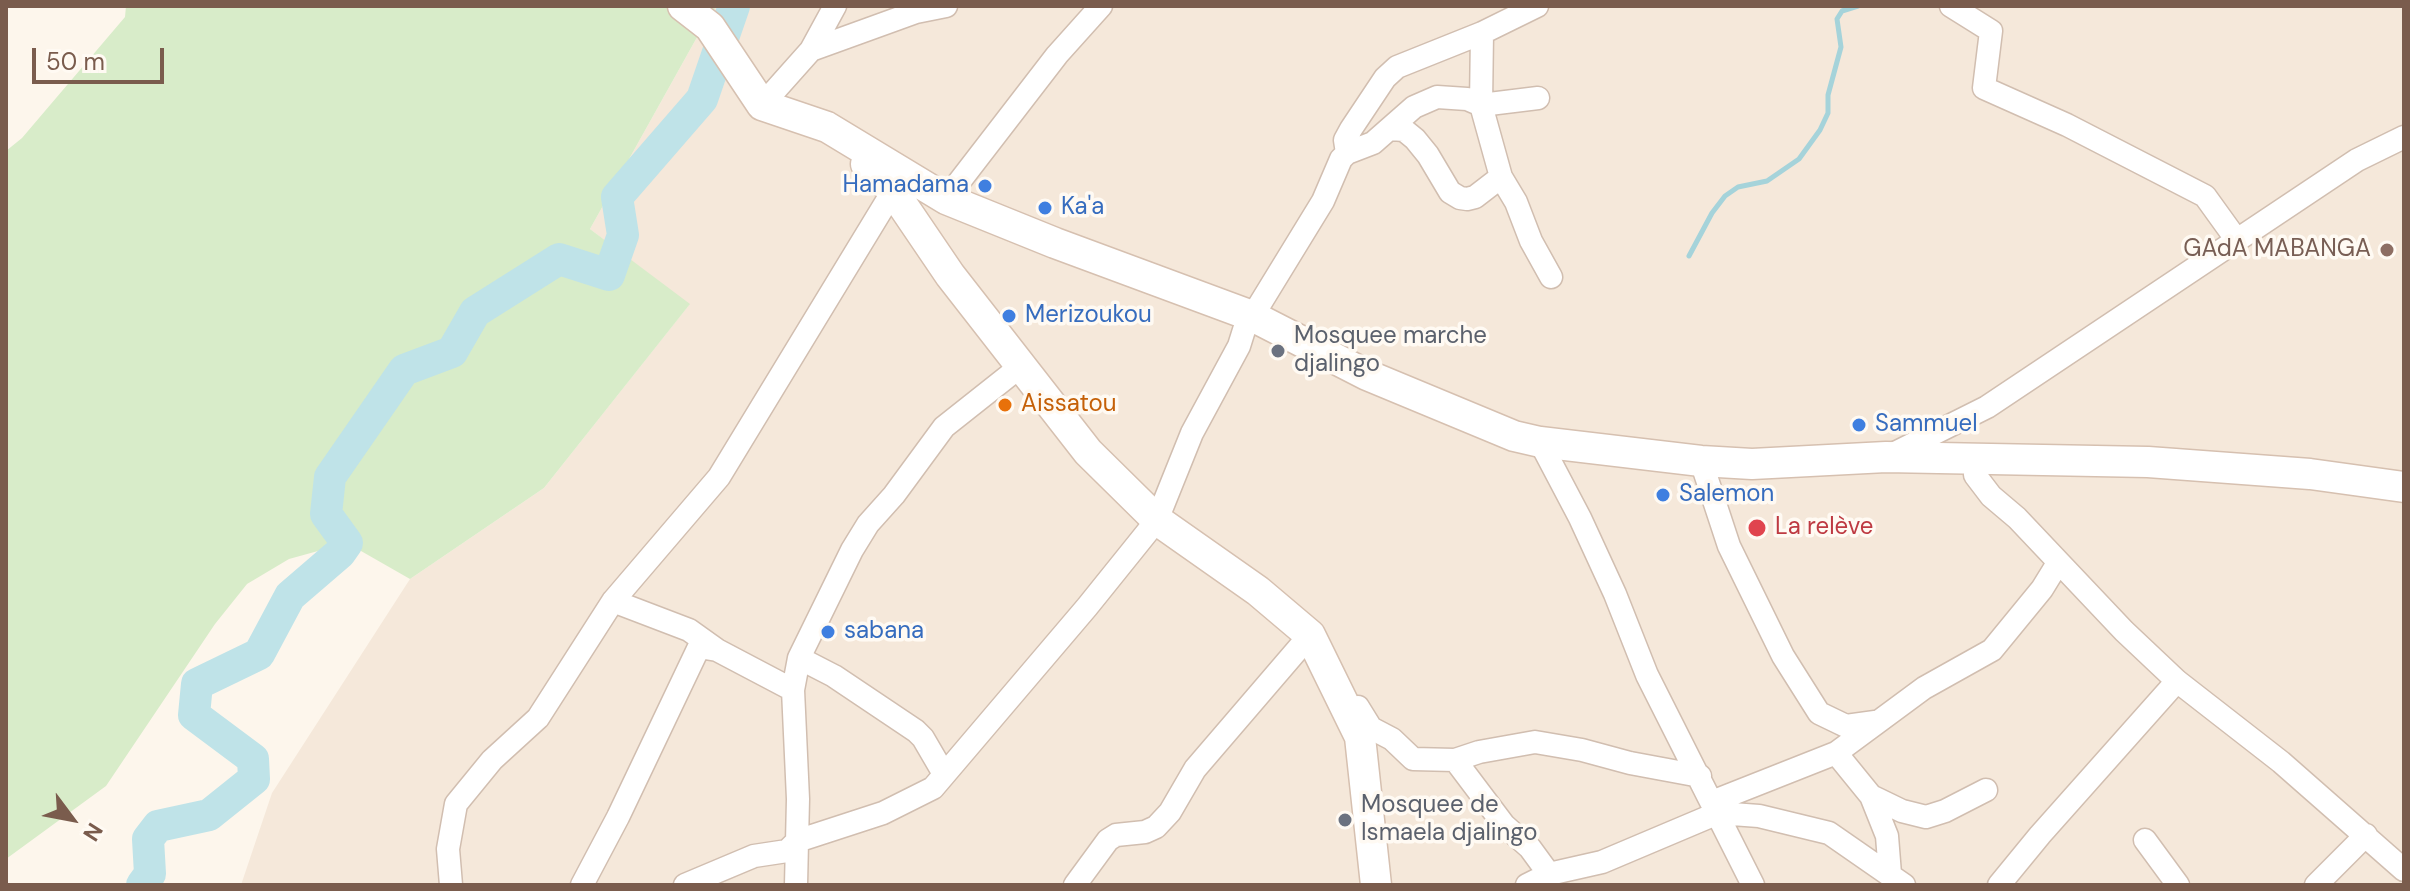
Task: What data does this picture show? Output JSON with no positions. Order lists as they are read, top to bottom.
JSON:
{
  "places": [
    "Hamadama",
    "Ka'a",
    "GAdA MABANGA",
    "Merizoukou",
    "Mosquee marche djalingo",
    "Aissatou",
    "Sammuel",
    "Salemon",
    "La relève",
    "sabana",
    "Mosquee de Ismaela djalingo"
  ],
  "scale_bar": "50 m",
  "north": "bottom right"
}
